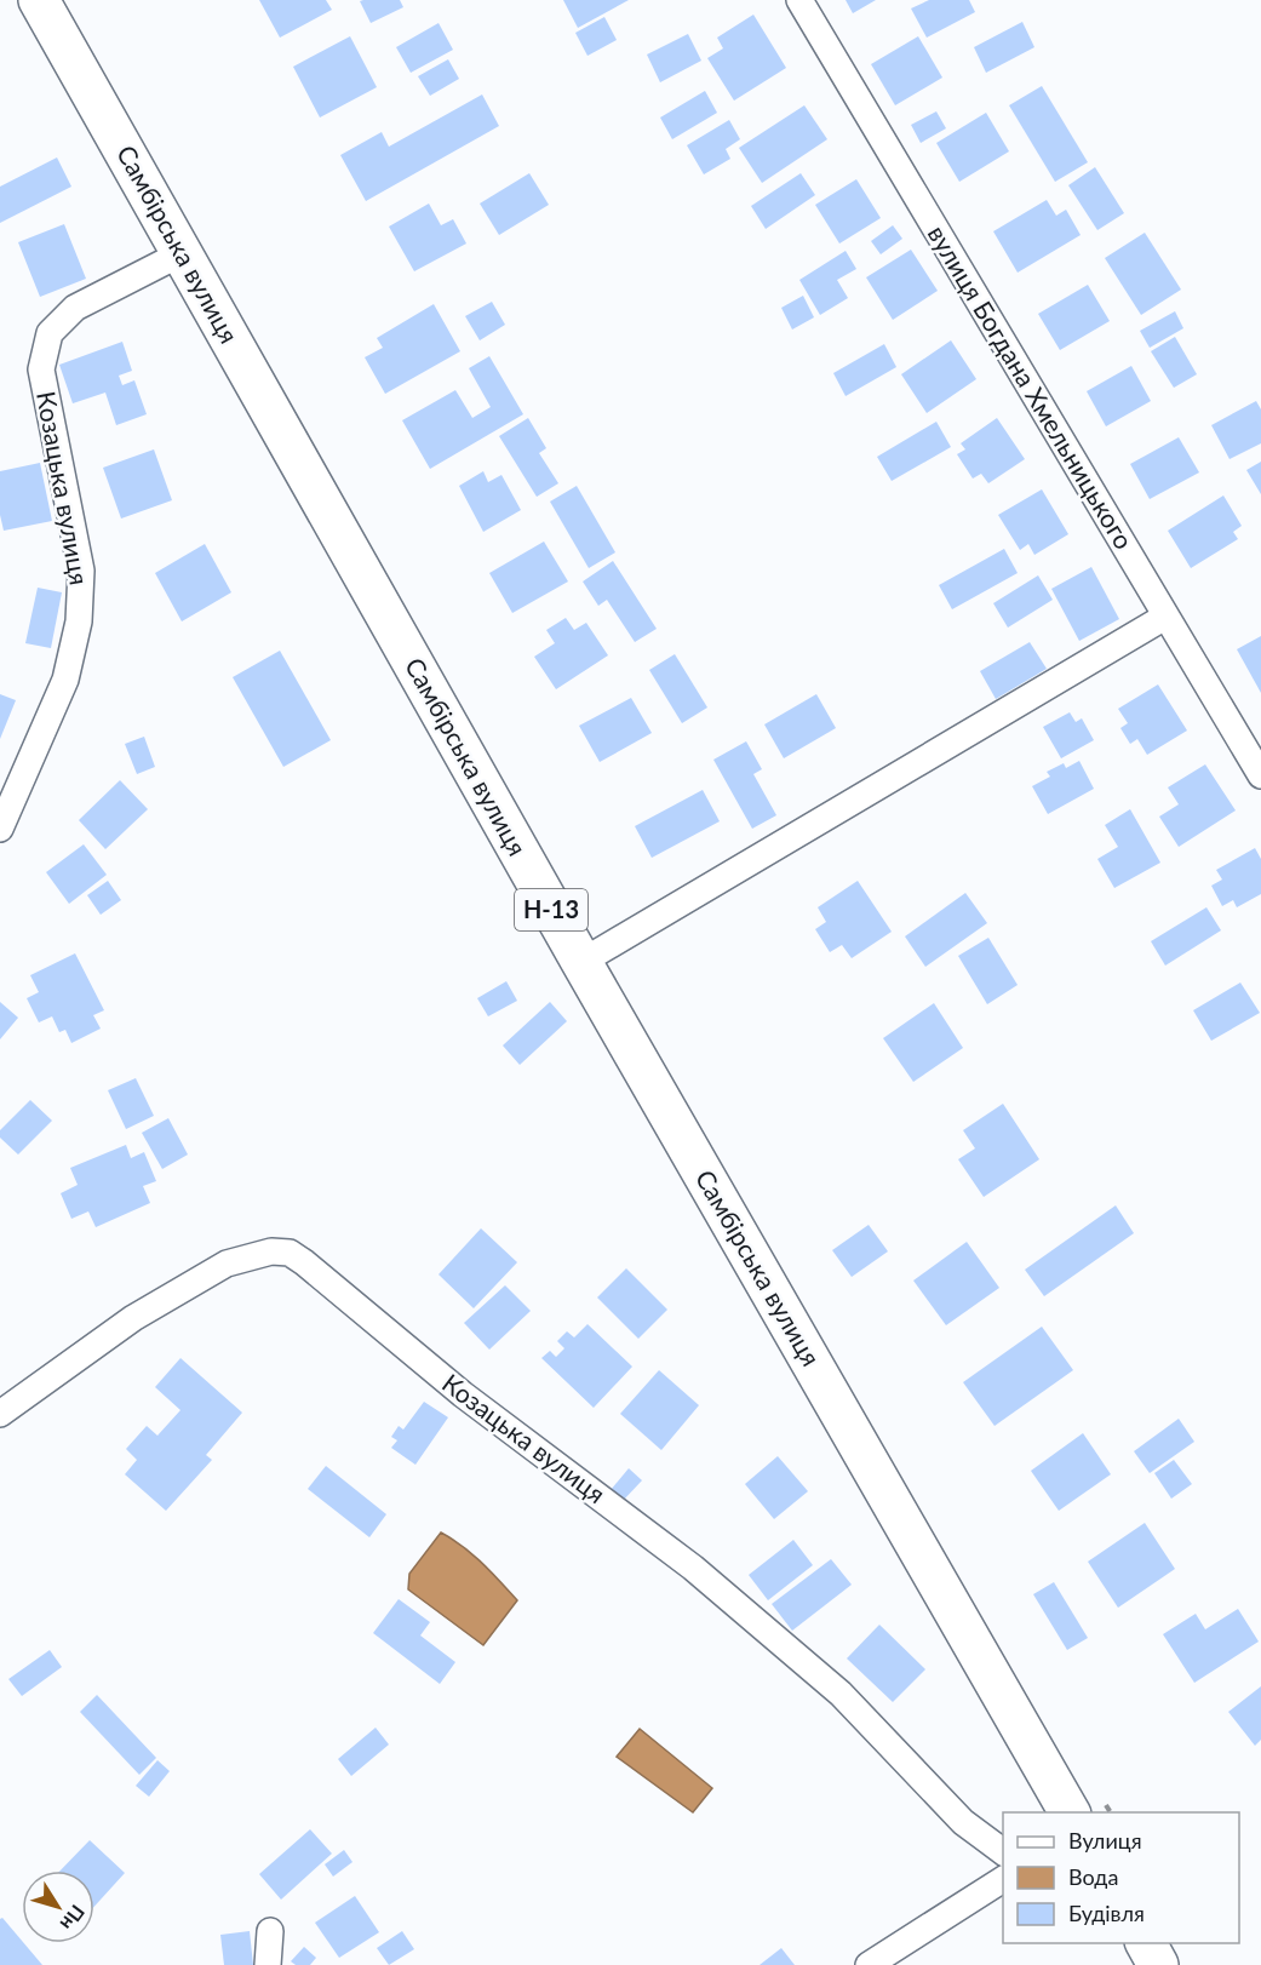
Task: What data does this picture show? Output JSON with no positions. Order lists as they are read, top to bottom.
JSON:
{
  "streets": {
    "main road": ["Самбірська вулиця", "Н-13"],
    "street": ["вулиця Богдана Хмельницького", "Козацька вулиця"]
  },
  "crossings": [
    ["Самбірська вулиця", "Козацька вулиця"]
  ],
  "legend": ["Вулиця", "Вода", "Будівля"],
  "north": "bottom right"
}
